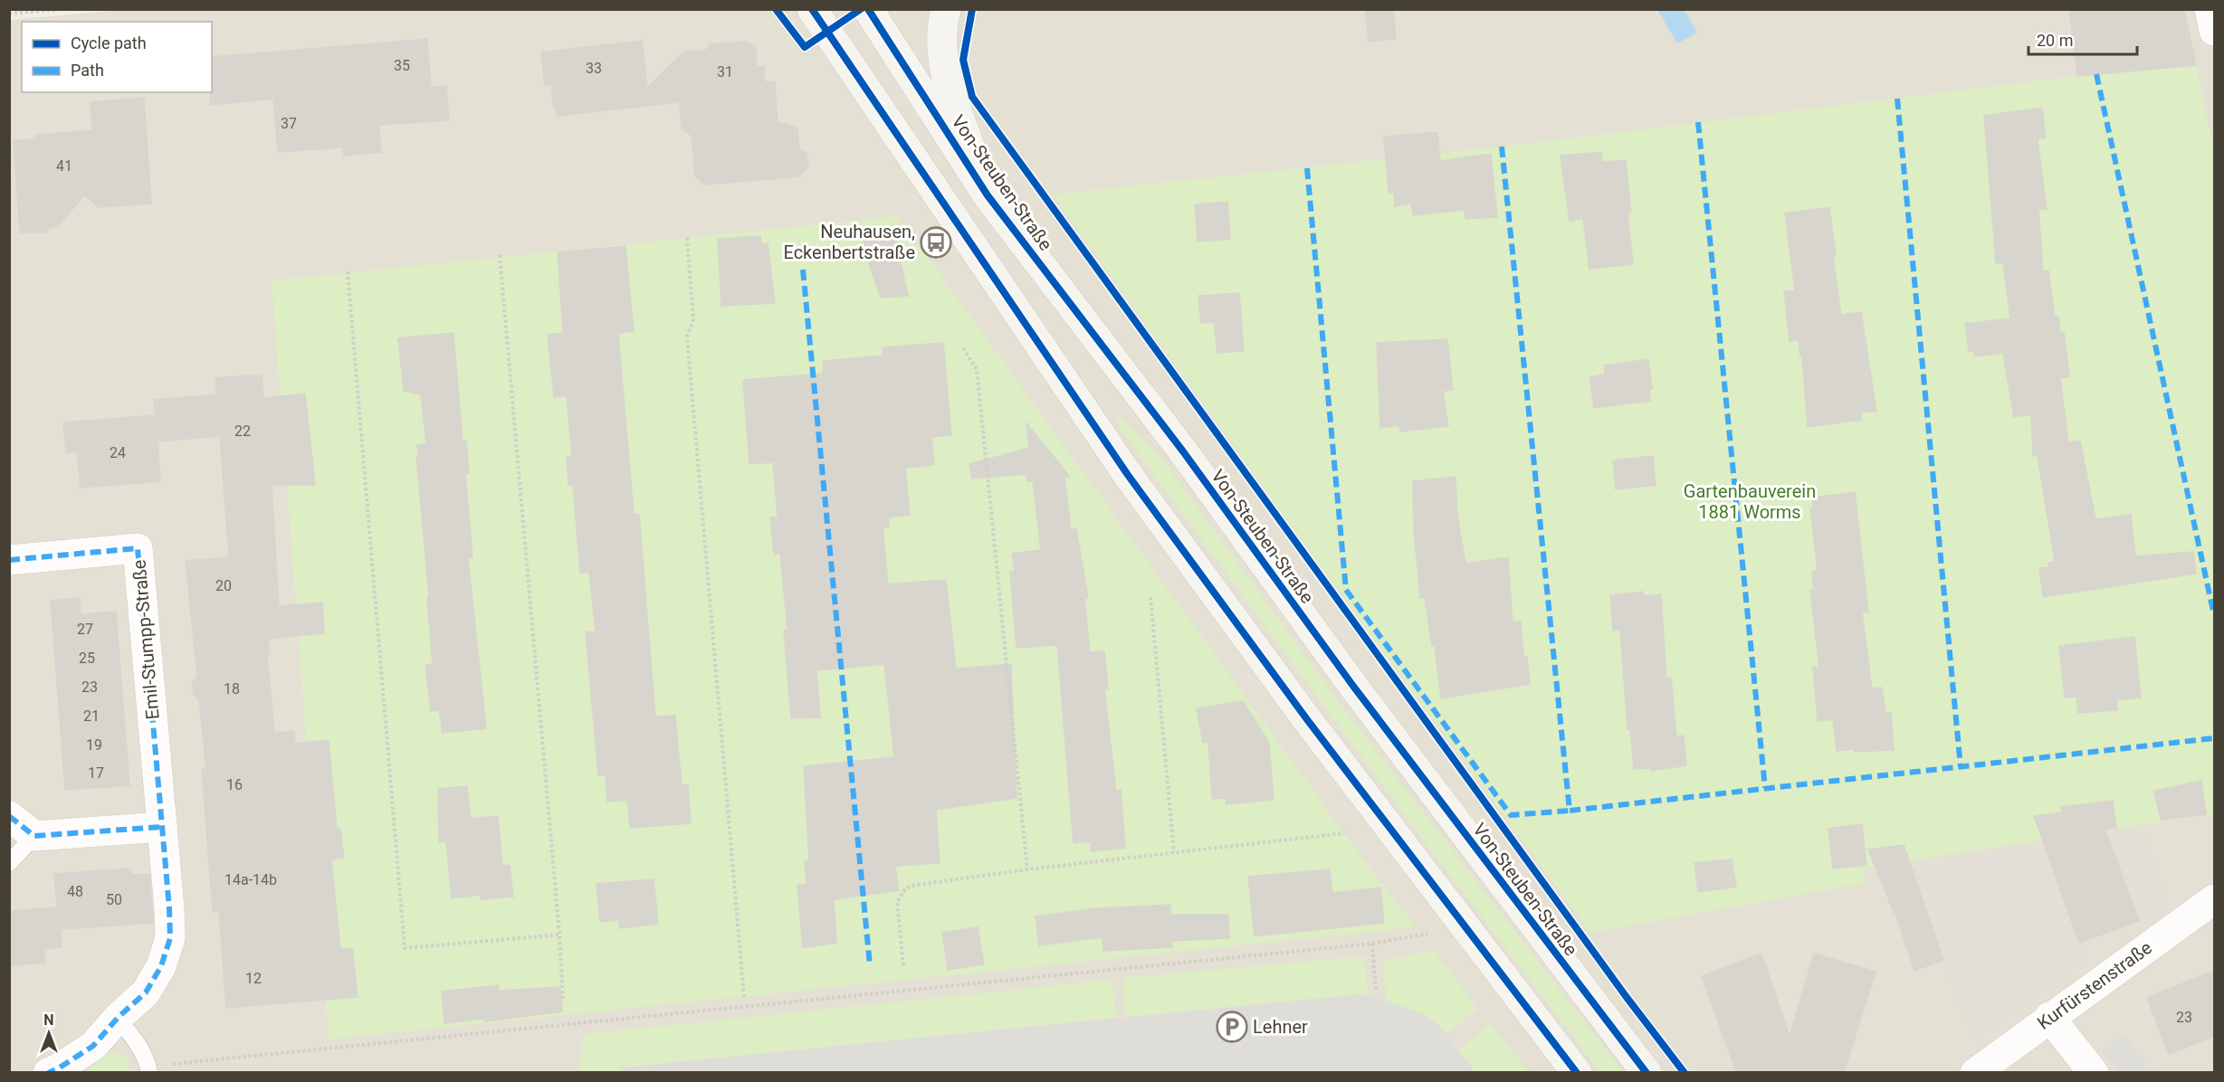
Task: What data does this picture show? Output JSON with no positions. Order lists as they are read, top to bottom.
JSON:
{
  "streets": {
    "street": ["Von-Steuben-Straße", "Emil-Stumpp-Straße", "Kurfürstenstraße"]
  },
  "parks": ["Gartenbauverein 1881 Worms"],
  "places": {
    "bus stop": ["Neuhausen, Eckenbertstraße"],
    "parking": ["Lehner"]
  },
  "house_numbers": [
    "35",
    "33",
    "31",
    "37",
    "41",
    "22",
    "24",
    "20",
    "27",
    "25",
    "23",
    "18",
    "21",
    "19",
    "17",
    "16",
    "14a-14b",
    "48",
    "50",
    "12",
    "23"
  ],
  "legend": ["Cycle path", "Path"],
  "scale_bar": "20 m",
  "north": "top"
}
